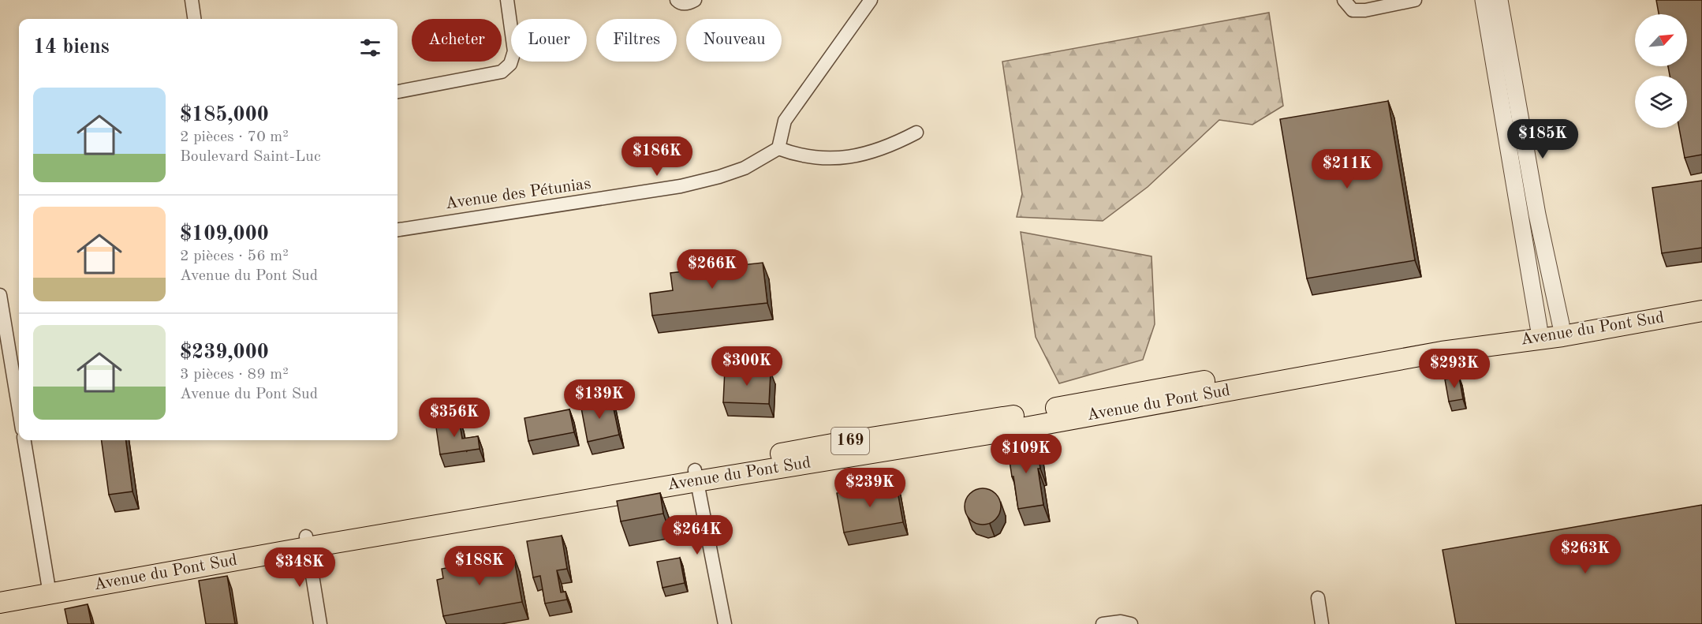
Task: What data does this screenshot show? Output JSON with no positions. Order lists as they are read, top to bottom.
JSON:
{
  "streets": {
    "main road": ["Avenue du Pont Sud", "169"],
    "street": ["Avenue des Pétunias"]
  },
  "north": "top right",
  "page": {
    "chip": [
      "Acheter",
      "Louer",
      "Filtres",
      "Nouveau"
    ],
    "heading": "14 biens",
    "list": [
      {
        "name": "$185,000",
        "note": "2 pièces · 70 m² · Boulevard Saint-Luc"
      },
      {
        "name": "$109,000",
        "note": "2 pièces · 56 m² · Avenue du Pont Sud"
      },
      {
        "name": "$239,000",
        "note": "3 pièces · 89 m² · Avenue du Pont Sud"
      }
    ],
    "price": [
      "$185K",
      "$186K",
      "$211K",
      "$266K",
      "$300K",
      "$293K",
      "$139K",
      "$356K",
      "$109K",
      "$239K",
      "$264K",
      "$263K",
      "$188K",
      "$348K"
    ]
  }
}
